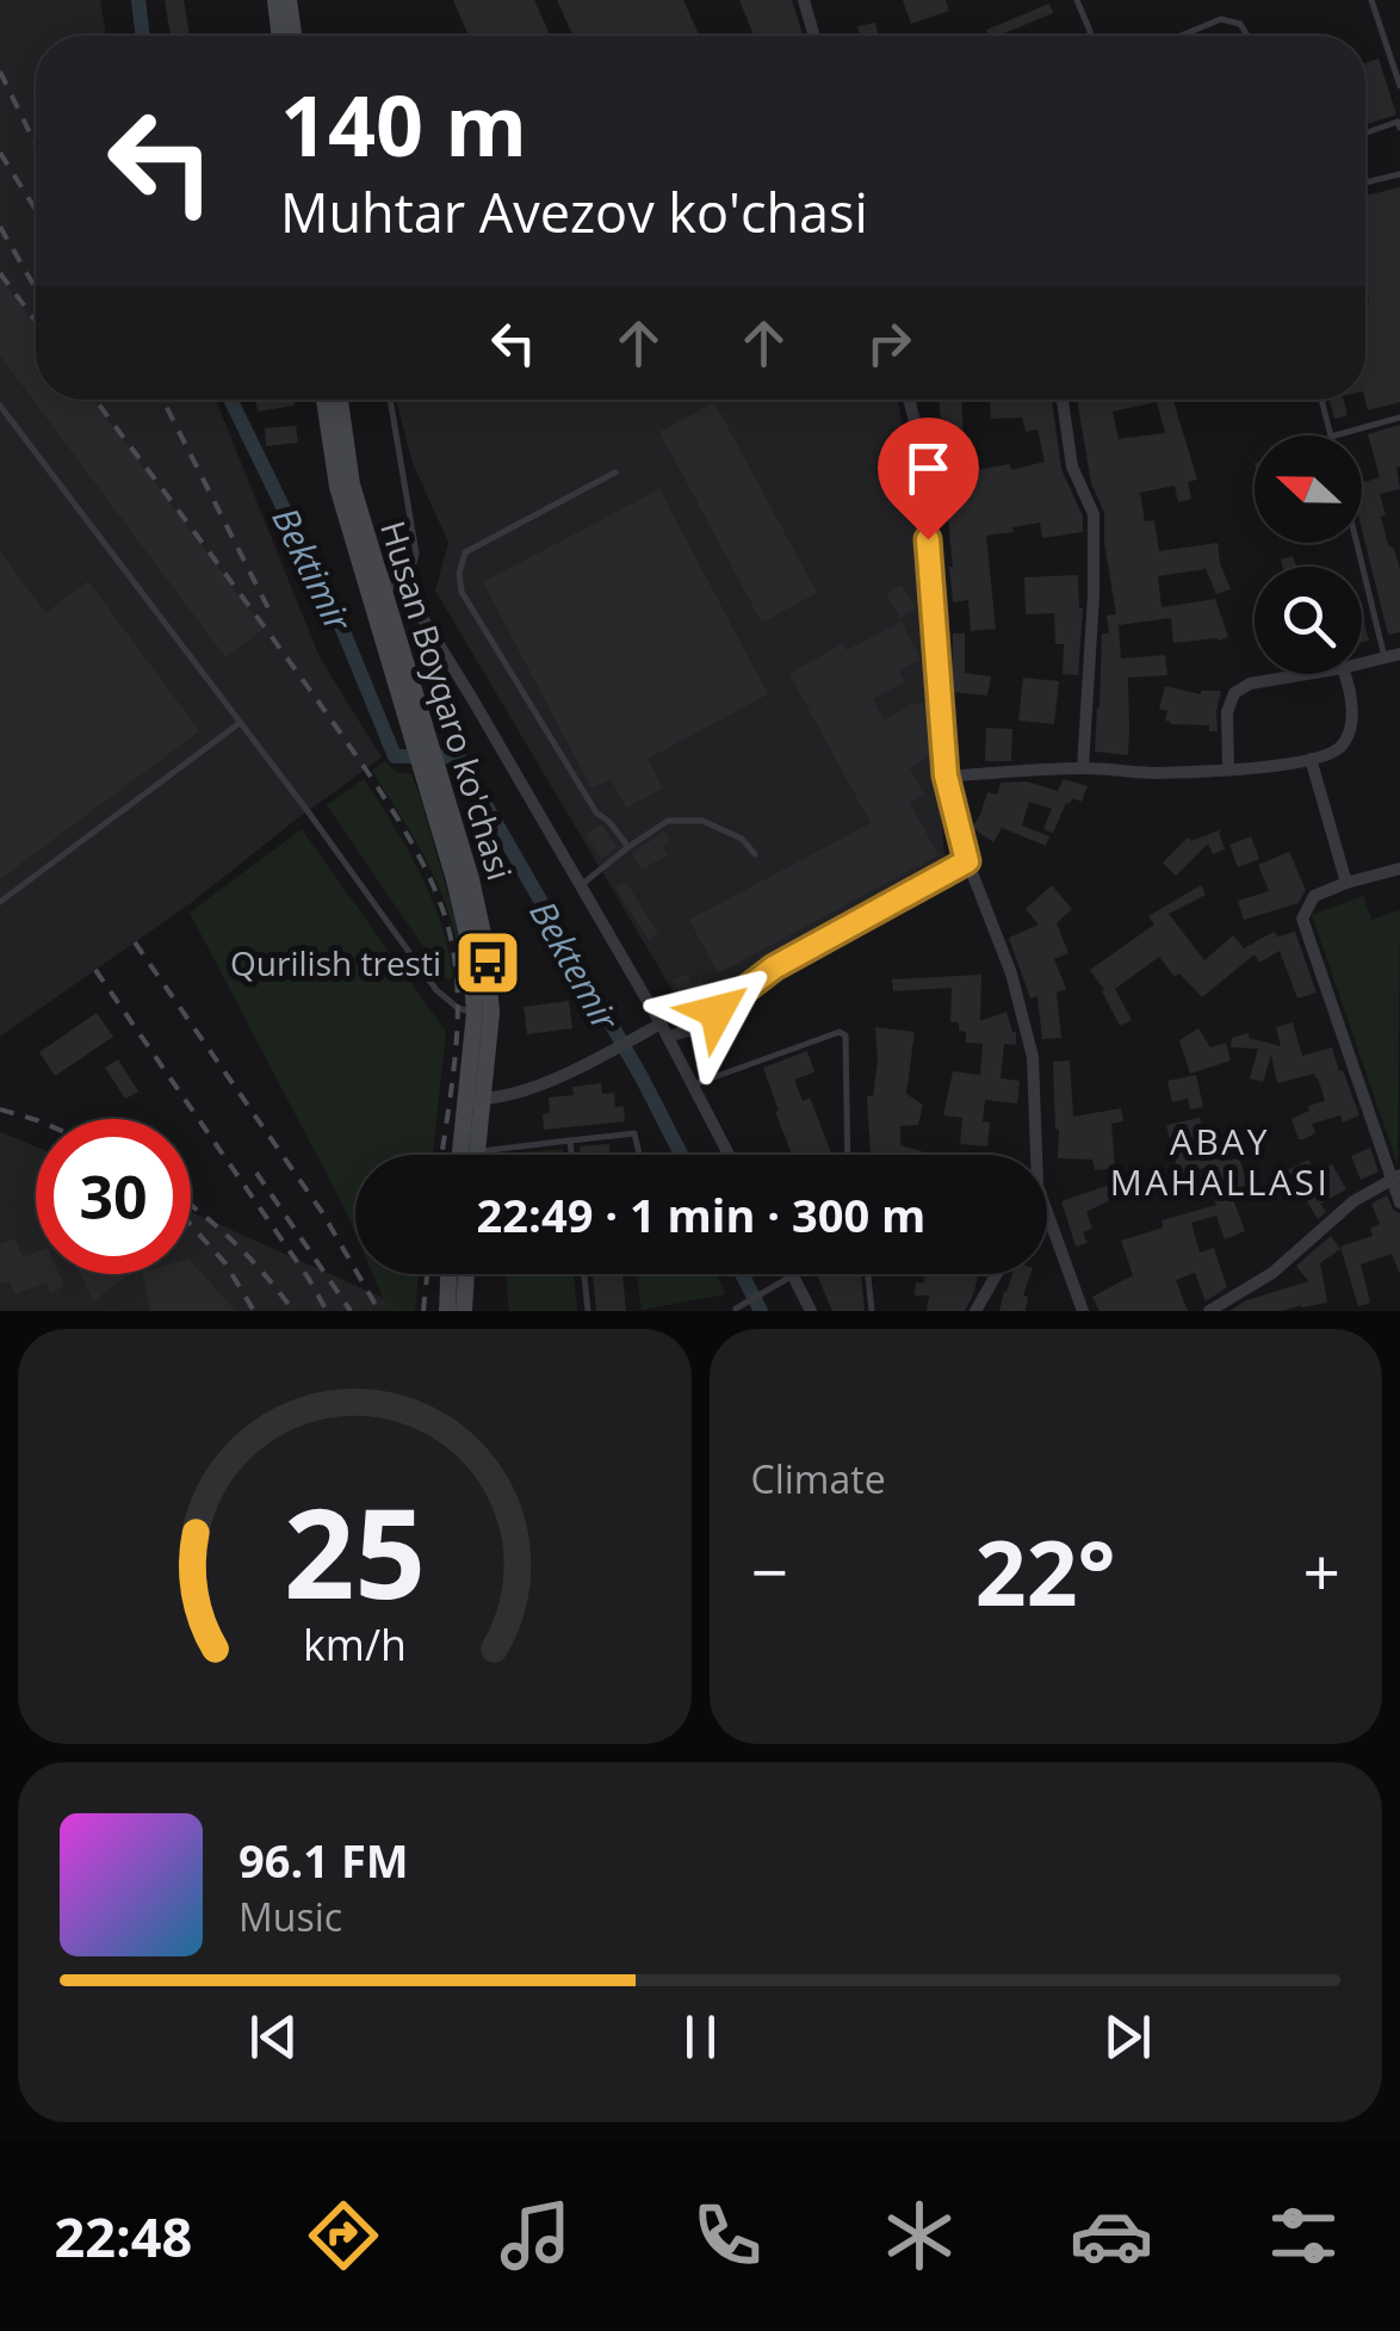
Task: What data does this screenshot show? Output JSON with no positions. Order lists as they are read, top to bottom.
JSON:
{
  "streets": {
    "main road": ["Husan Boyqaro ko'chasi"]
  },
  "districts": ["ABAY MAHALLASI"],
  "water": ["Bektimir", "Bektemir"],
  "places": {
    "bus stop": ["Qurilish tresti"]
  },
  "north": "left",
  "page": {
    "turn": ["140 m", "Muhtar Avezov ko'chasi"],
    "limit": "30",
    "trip": "22:49 · 1 min · 300 m",
    "tile": "Climate",
    "heat": ["−", "22°", "+"],
    "song": ["96.1 FM", "Music"],
    "tabs": "22:48",
    "gauge": ["25", "km/h"]
  }
}
